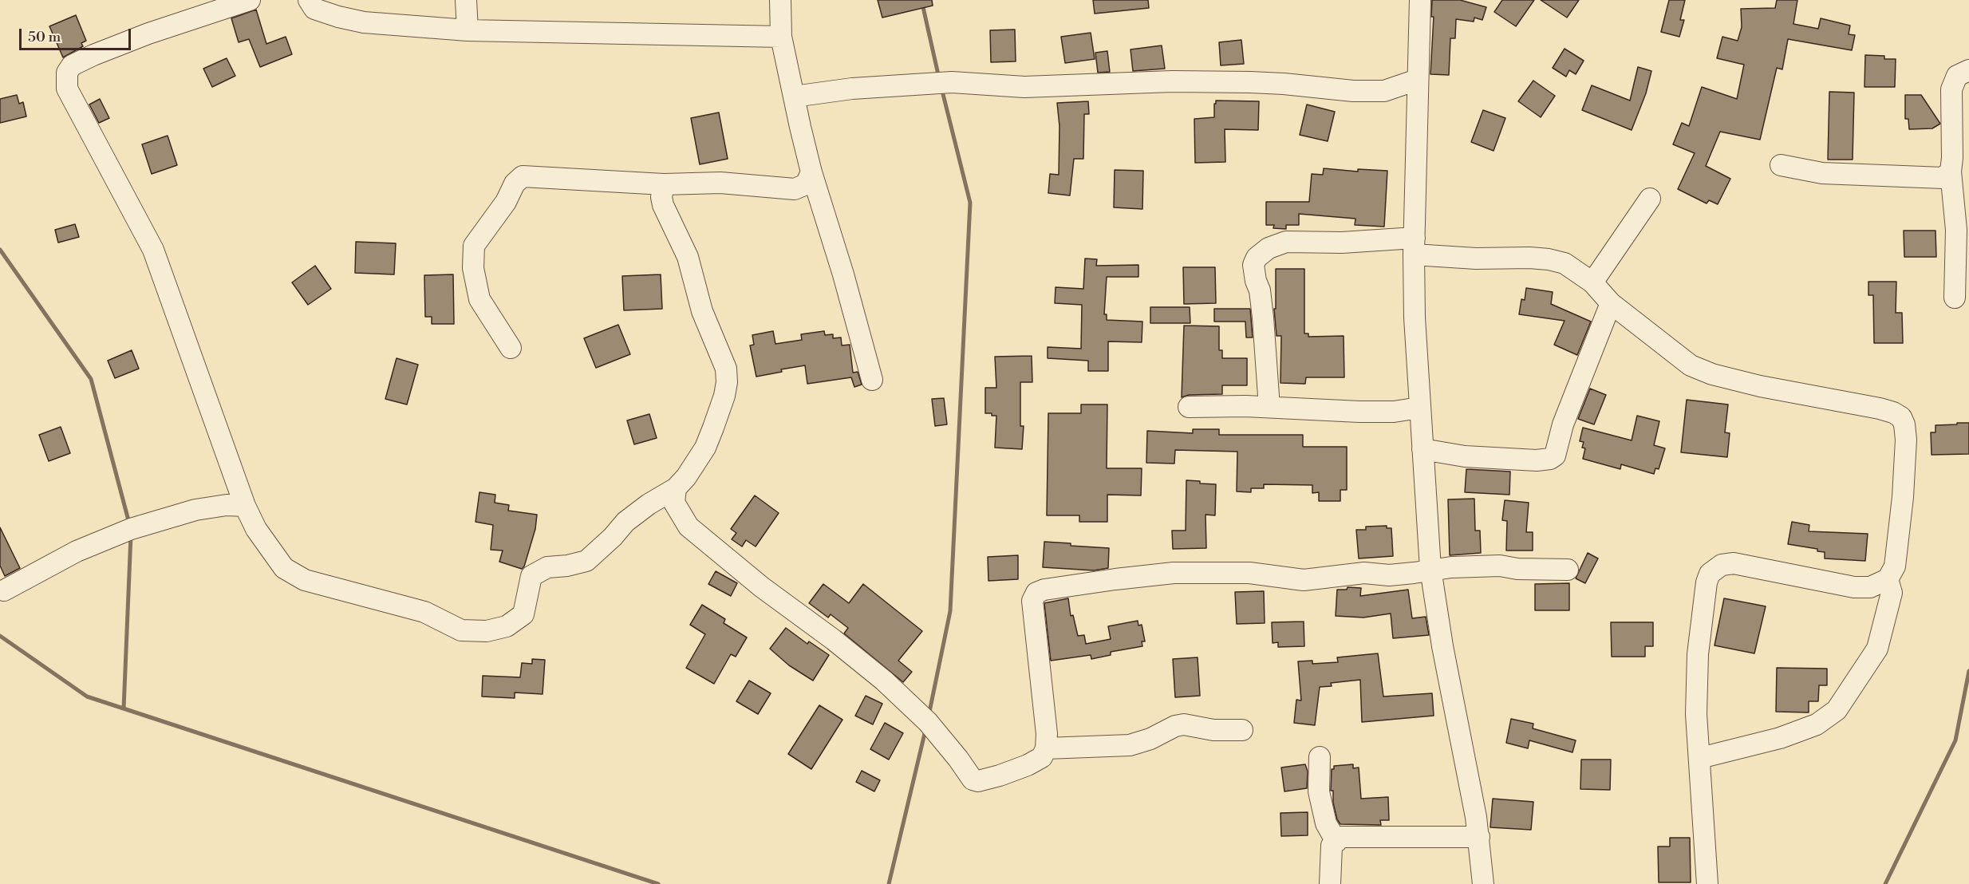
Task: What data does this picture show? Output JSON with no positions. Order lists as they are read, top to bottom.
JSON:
{
  "scale_bar": "50 m"
}
